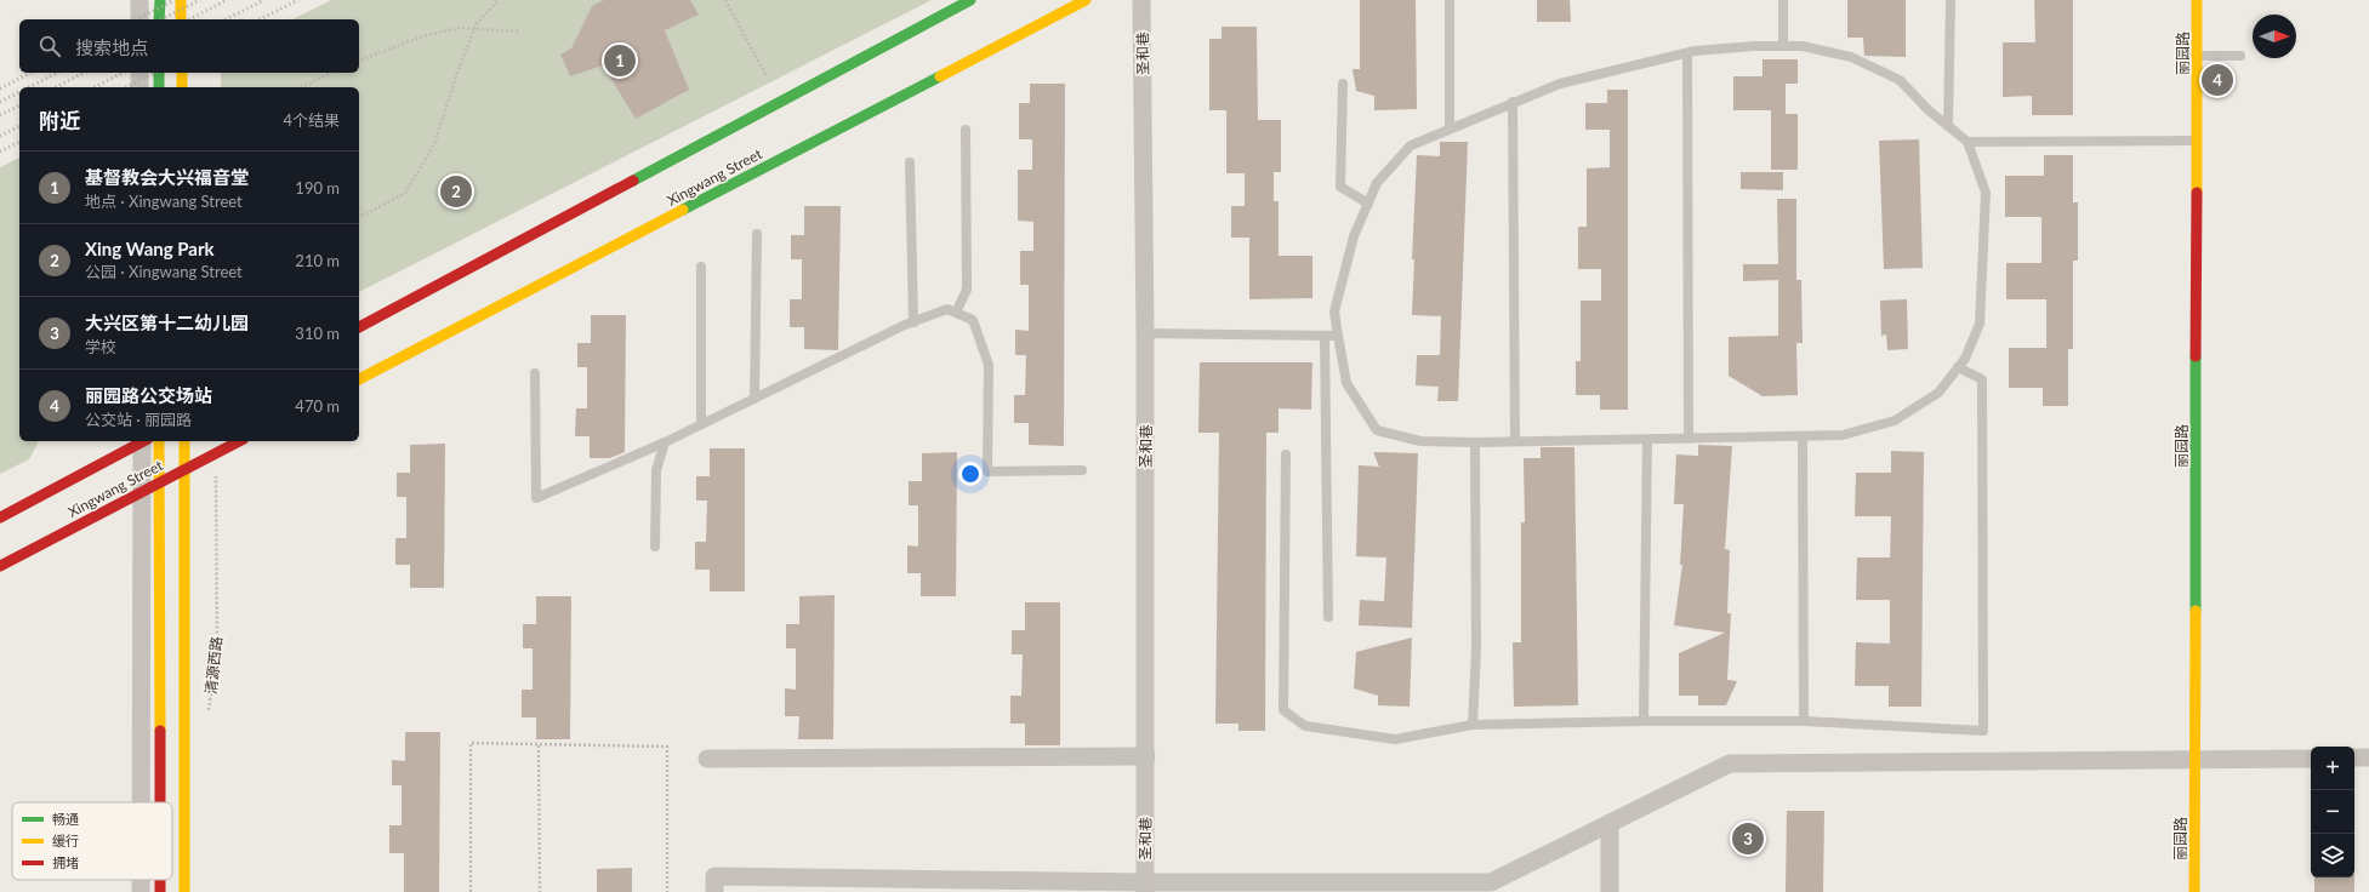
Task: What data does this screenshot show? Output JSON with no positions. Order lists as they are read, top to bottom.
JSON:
{
  "streets": {
    "main road": ["丽园路", "Xingwang Street", "清源西路"],
    "street": ["圣和巷"]
  },
  "crossings": [
    ["Xingwang Street", "清源西路"]
  ],
  "legend": ["畅通", "缓行", "拥堵"],
  "north": "right",
  "page": {
    "search": "搜索地点",
    "pins": [
      "1",
      "4",
      "2",
      "3"
    ],
    "heading": ["附近", "4个结果"],
    "list": [
      {
        "mark": "1",
        "name": "基督教会大兴福音堂",
        "note": "地点 · Xingwang Street",
        "value": "190 m"
      },
      {
        "mark": "2",
        "name": "Xing Wang Park",
        "note": "公园 · Xingwang Street",
        "value": "210 m"
      },
      {
        "mark": "3",
        "name": "大兴区第十二幼儿园",
        "note": "学校",
        "value": "310 m"
      },
      {
        "mark": "4",
        "name": "丽园路公交场站",
        "note": "公交站 · 丽园路",
        "value": "470 m"
      }
    ],
    "map_buttons": ["+", "−"]
  }
}
